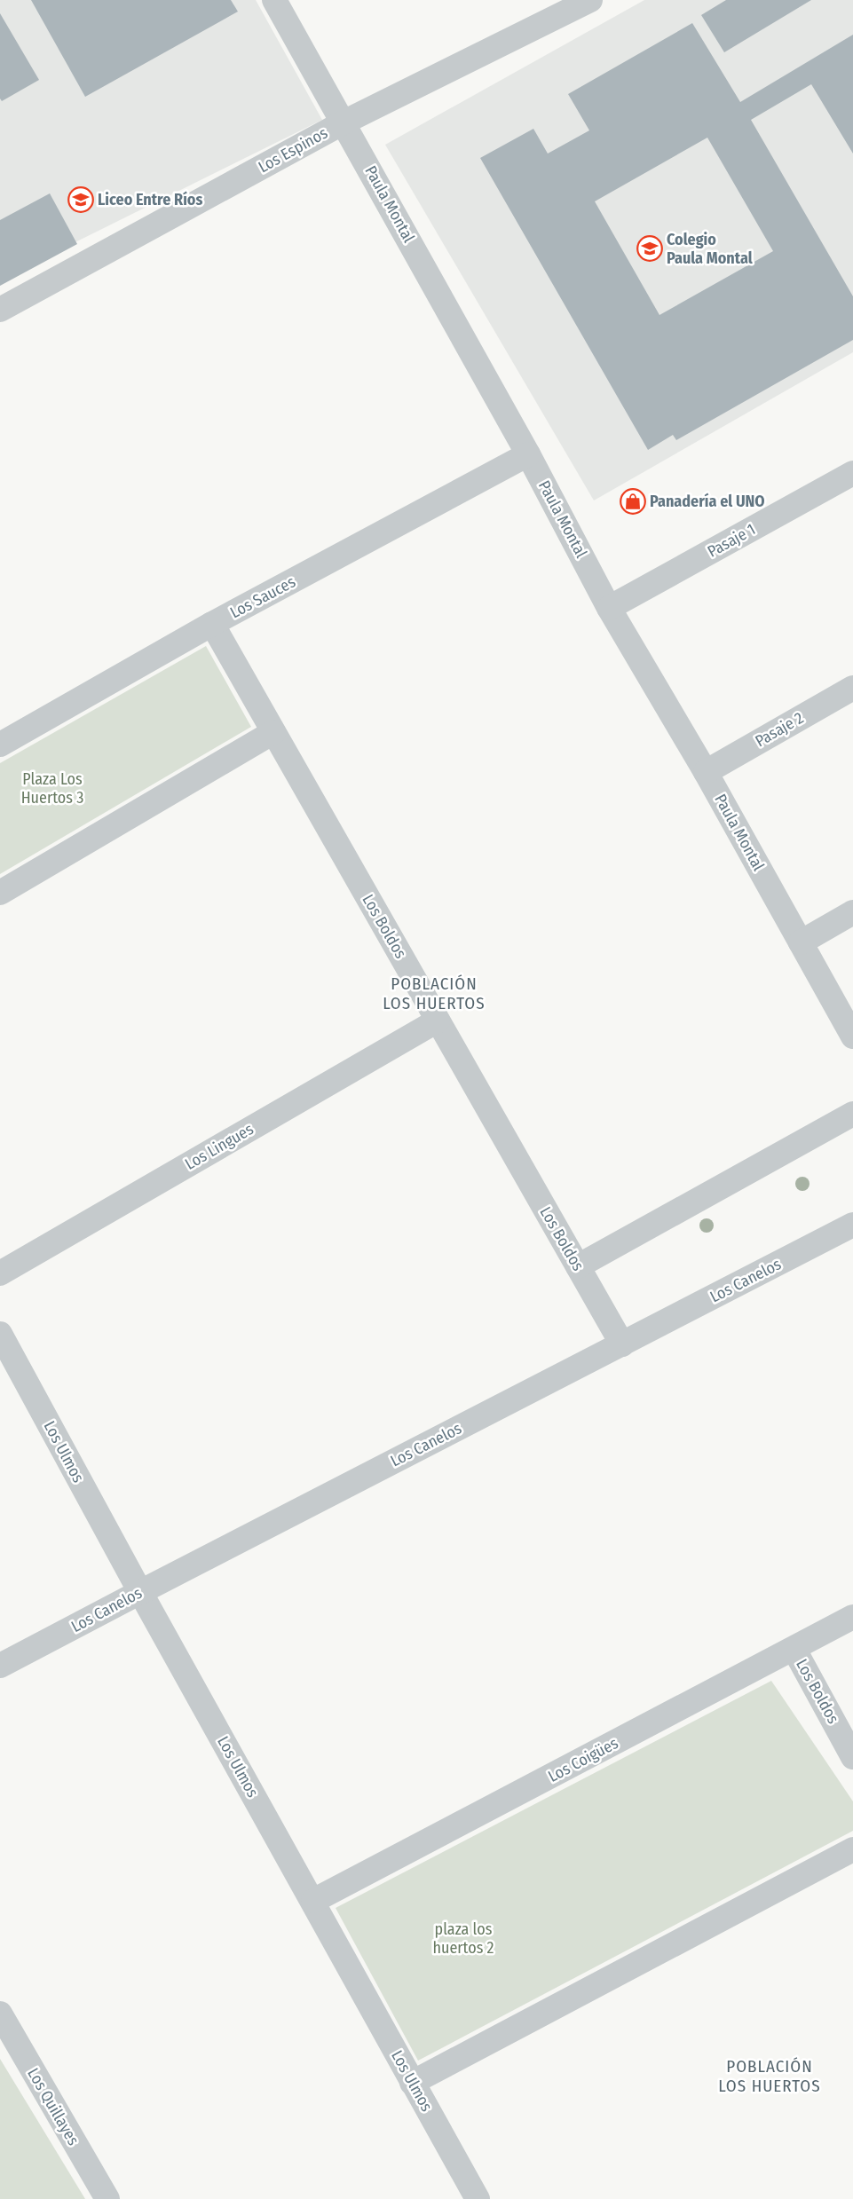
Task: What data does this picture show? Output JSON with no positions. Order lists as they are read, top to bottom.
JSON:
{
  "streets": {
    "street": [
      "Los Espinos",
      "Paula Montal",
      "Pasaje 1",
      "Los Sauces",
      "Pasaje 2",
      "Los Boldos",
      "Los Lingues",
      "Los Canelos",
      "Los Ulmos",
      "Los Coigües",
      "Los Quillayes"
    ]
  },
  "crossings": [
    ["Los Espinos", "Paula Montal"],
    ["Paula Montal", "Pasaje 1"],
    ["Paula Montal", "Los Sauces"],
    ["Paula Montal", "Pasaje 2"],
    ["Los Sauces", "Los Boldos"],
    ["Los Boldos", "Los Lingues"],
    ["Los Boldos", "Los Canelos"],
    ["Los Boldos", "Los Coigües"],
    ["Los Canelos", "Los Ulmos"],
    ["Los Ulmos", "Los Coigües"]
  ],
  "districts": ["POBLACIÓN LOS HUERTOS", "POBLACIÓN LOS HUERTOS"],
  "parks": ["Plaza Los Huertos 3", "plaza los huertos 2"],
  "places": {
    "school or university": ["Liceo Entre Ríos", "Colegio Paula Montal"],
    "shop": ["Panadería el UNO"]
  }
}
